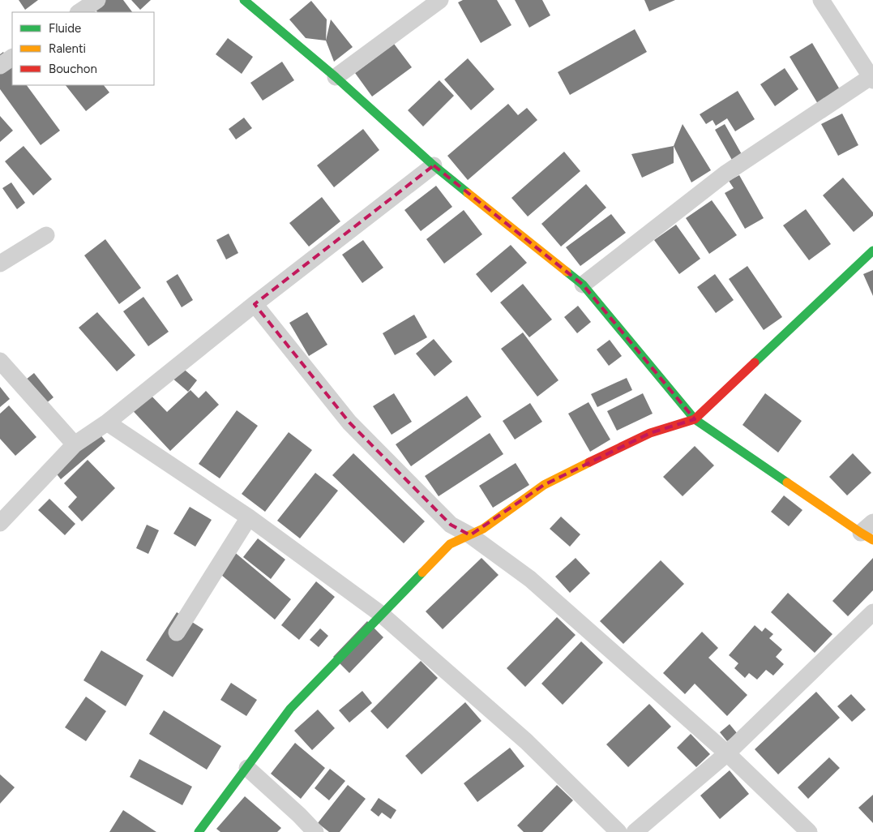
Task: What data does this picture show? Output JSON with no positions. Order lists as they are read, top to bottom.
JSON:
{
  "legend": ["Fluide", "Ralenti", "Bouchon"]
}
